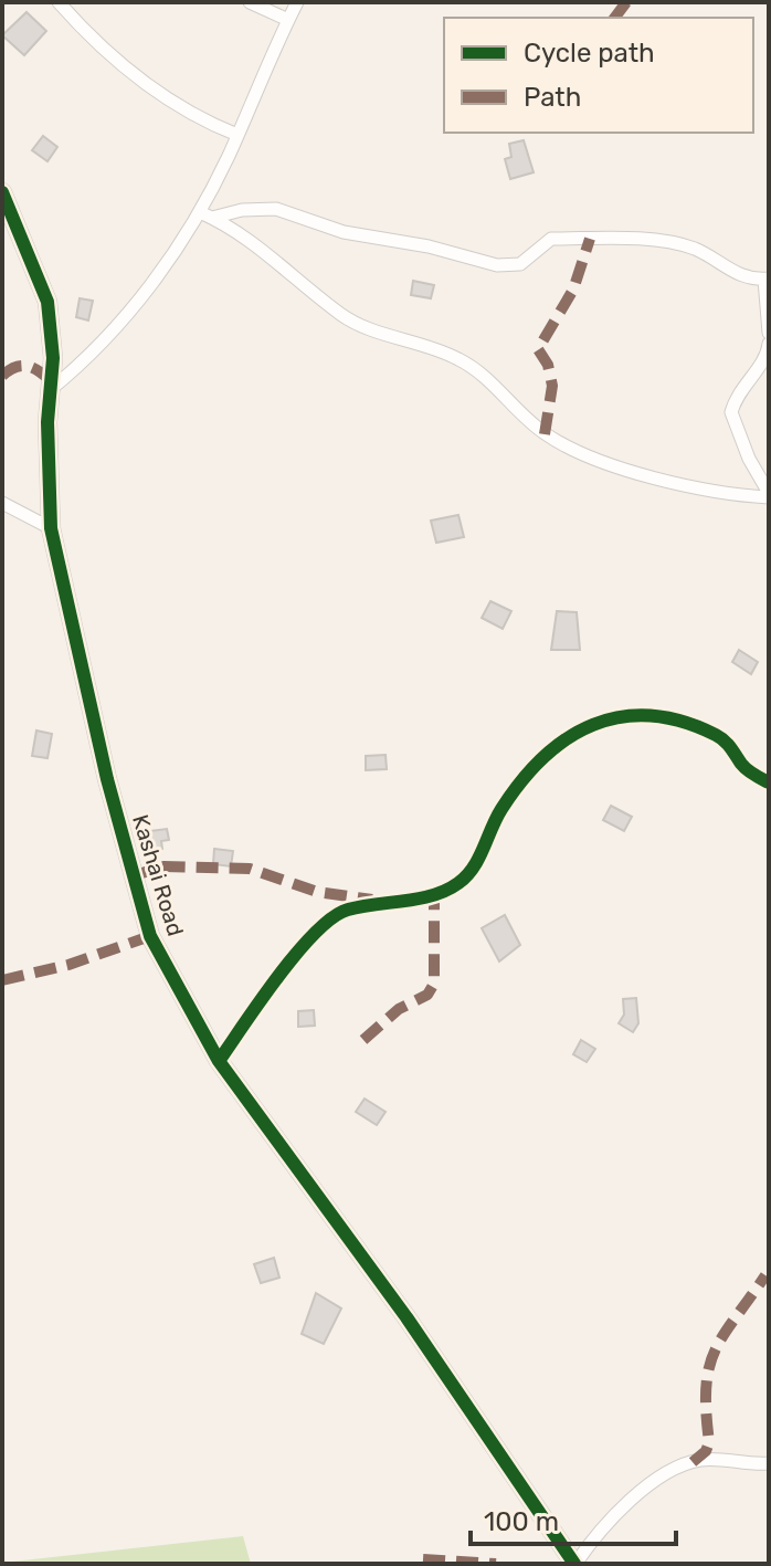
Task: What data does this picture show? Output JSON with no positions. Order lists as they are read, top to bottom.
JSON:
{
  "streets": {
    "street": ["Kashai Road"]
  },
  "legend": ["Cycle path", "Path"],
  "scale_bar": "100 m"
}
